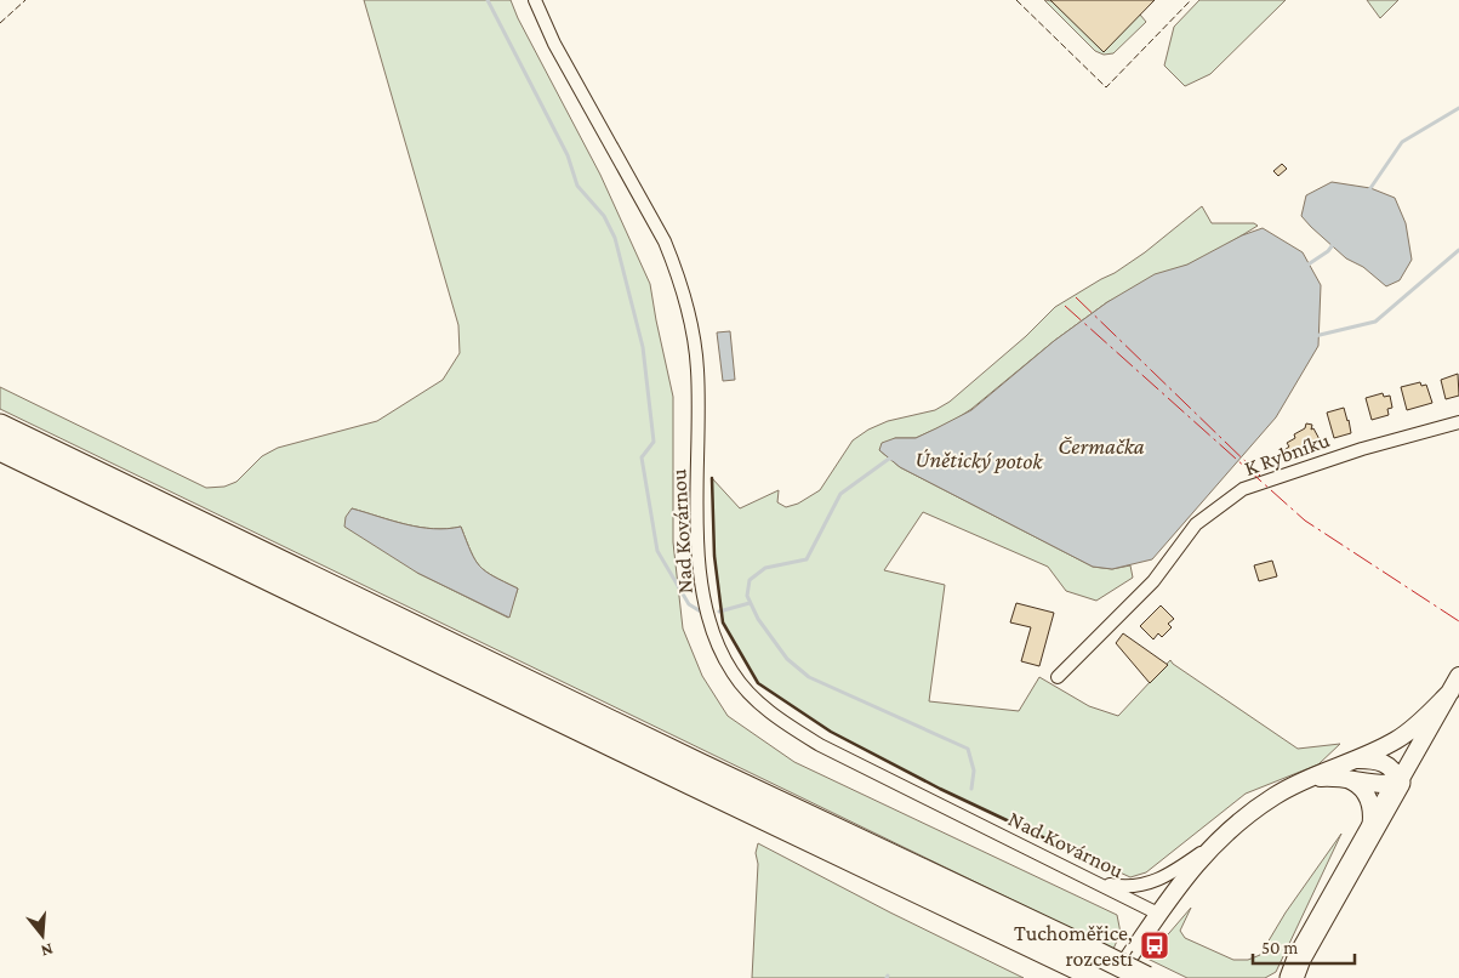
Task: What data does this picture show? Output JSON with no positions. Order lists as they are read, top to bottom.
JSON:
{
  "streets": {
    "street": ["K Rybníku", "Nad Kovárnou"]
  },
  "water": ["Čermačka", "Únětický potok"],
  "places": {
    "bus stop": ["Tuchoměřice, rozcestí"]
  },
  "scale_bar": "50 m",
  "north": "bottom"
}
